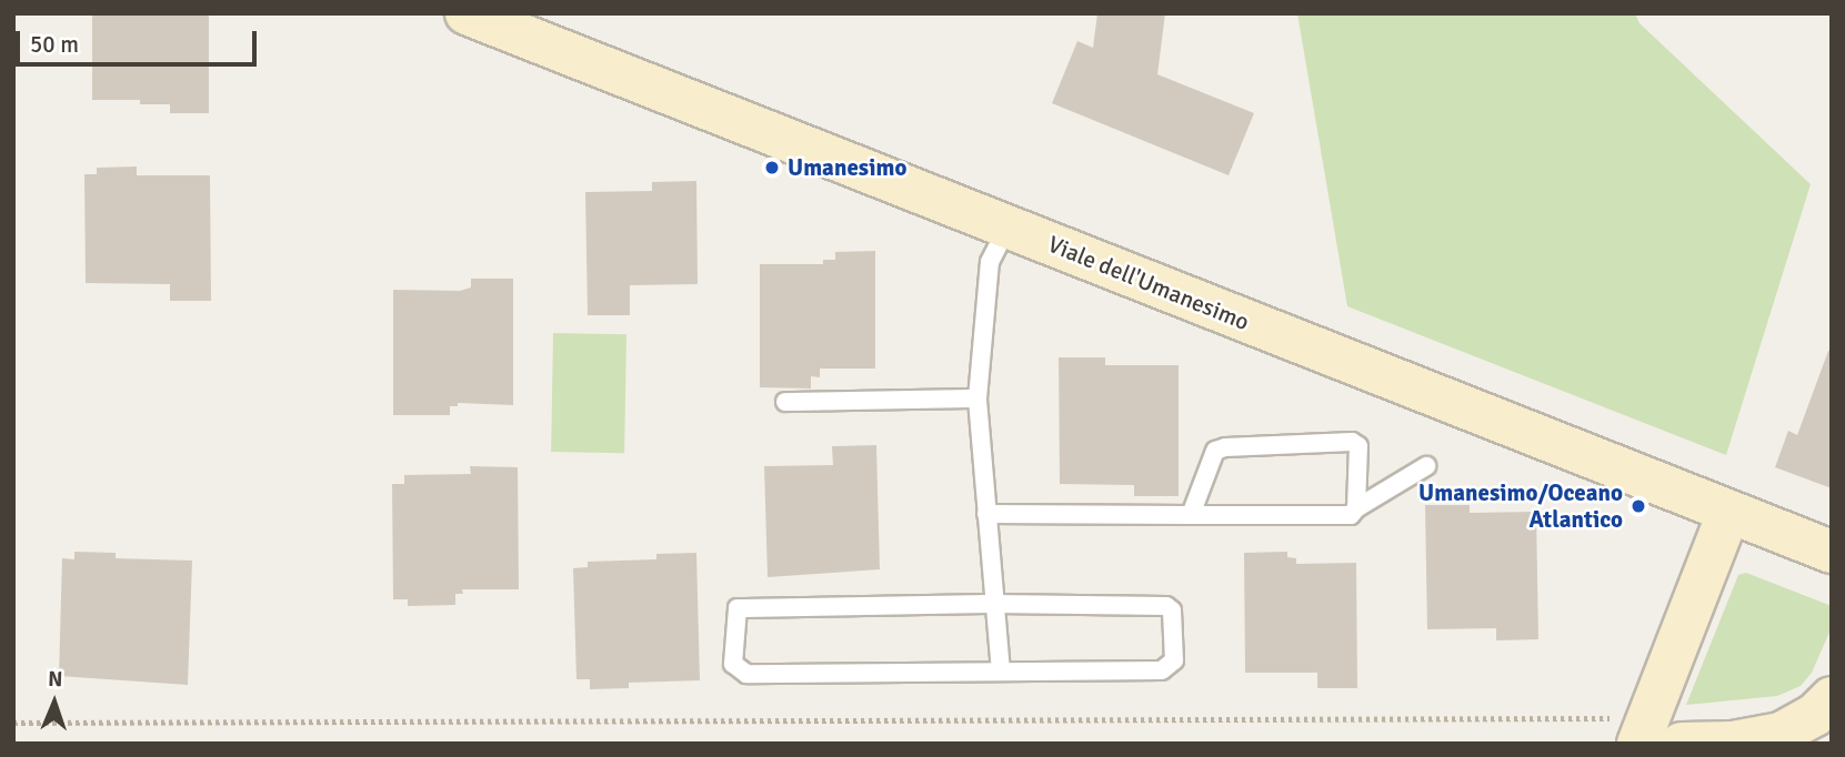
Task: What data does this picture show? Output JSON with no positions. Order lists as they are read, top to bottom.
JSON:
{
  "streets": {
    "street": ["Viale dell'Umanesimo"]
  },
  "places": ["Umanesimo", "Umanesimo/Oceano Atlantico"],
  "scale_bar": "50 m",
  "north": "top"
}
